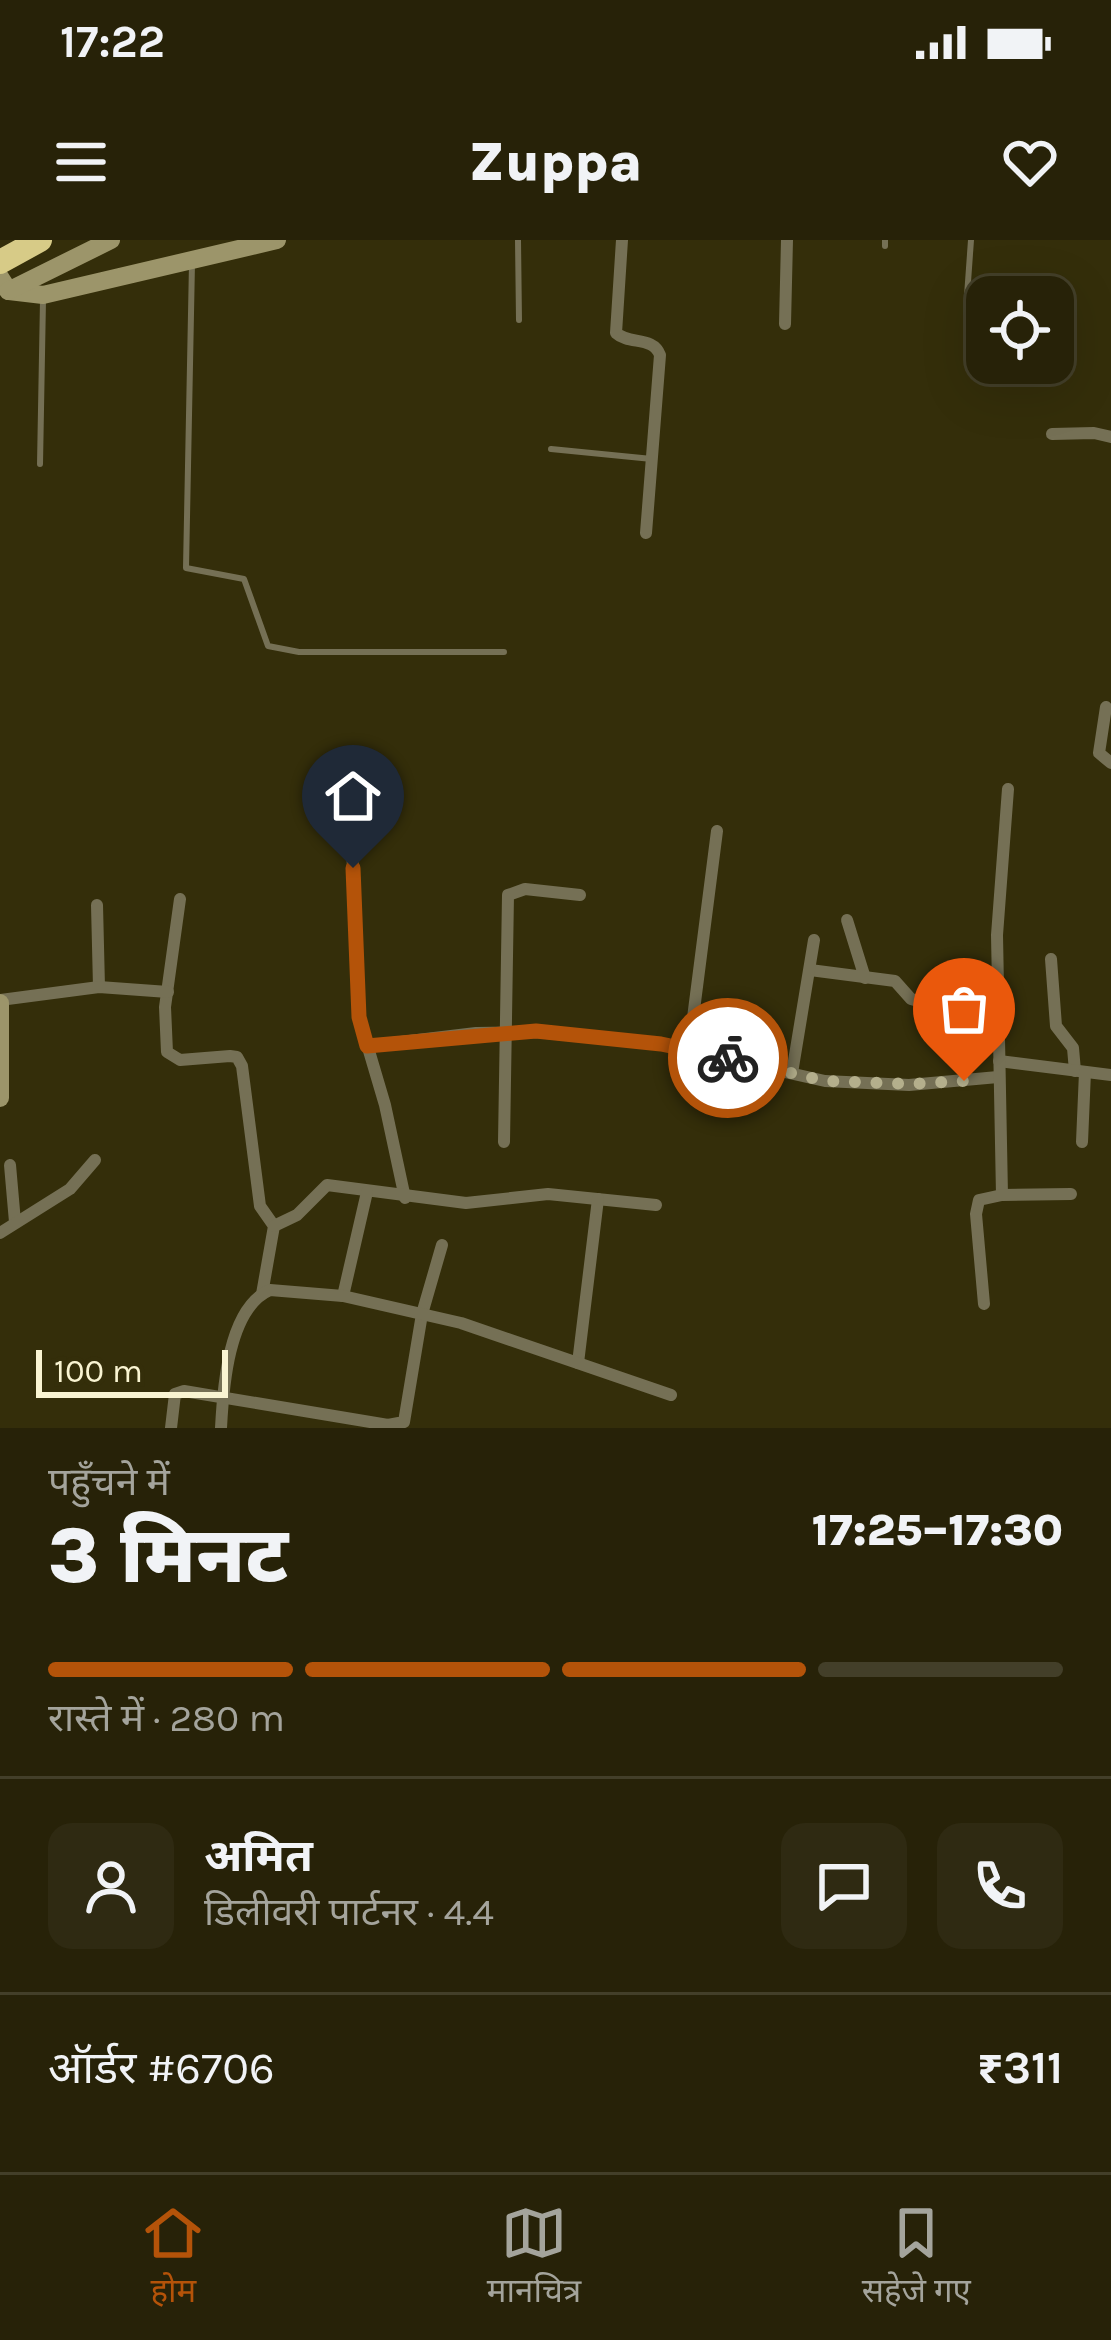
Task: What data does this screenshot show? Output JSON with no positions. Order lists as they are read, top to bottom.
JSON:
{
  "scale_bar": "100 m",
  "page": {
    "status": "17:22",
    "header": "Zuppa",
    "scale": "100 m",
    "heading": ["3 मिनट", "पहुँचने में", "17:25–17:30"],
    "panel": [
      "अमित",
      "डिलीवरी पार्टनर · 4.4",
      "ऑर्डर #6706",
      "₹311"
    ],
    "bar": "रास्ते में · 280 m",
    "tabs": ["होम", "मानचित्र", "सहेजे गए"]
  }
}
